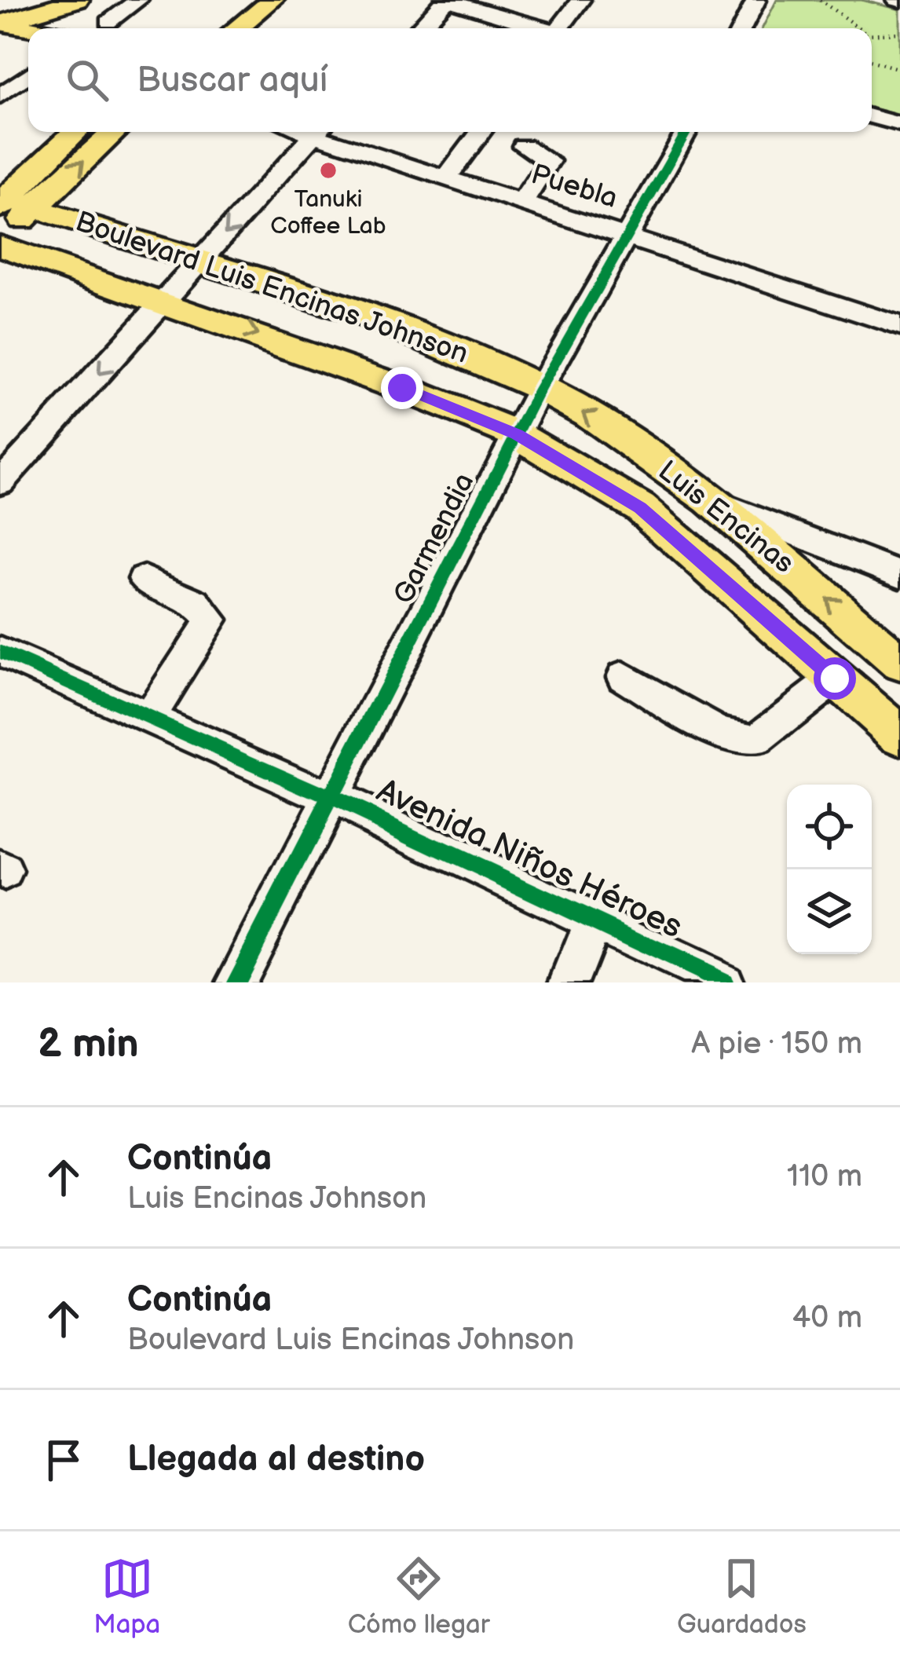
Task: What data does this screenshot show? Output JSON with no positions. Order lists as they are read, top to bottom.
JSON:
{
  "streets": {
    "main road": ["Boulevard Luis Encinas Johnson", "Luis Encinas"],
    "street": ["Puebla", "Garmendia", "Avenida Niños Héroes"]
  },
  "crossings": [
    ["Puebla", "Garmendia"],
    ["Boulevard Luis Encinas Johnson", "Luis Encinas"],
    ["Boulevard Luis Encinas Johnson", "Garmendia"],
    ["Luis Encinas", "Garmendia"],
    ["Garmendia", "Avenida Niños Héroes"]
  ],
  "one_way": ["Luis Encinas"],
  "places": ["Tanuki Coffee Lab"],
  "page": {
    "search": "Buscar aquí",
    "heading": ["2 min", "A pie · 150 m"],
    "list": [
      ["Continúa", "Luis Encinas Johnson", "110 m"],
      ["Continúa", "Boulevard Luis Encinas Johnson", "40 m"],
      "Llegada al destino"
    ],
    "nav": ["Mapa", "Cómo llegar", "Guardados"]
  }
}
